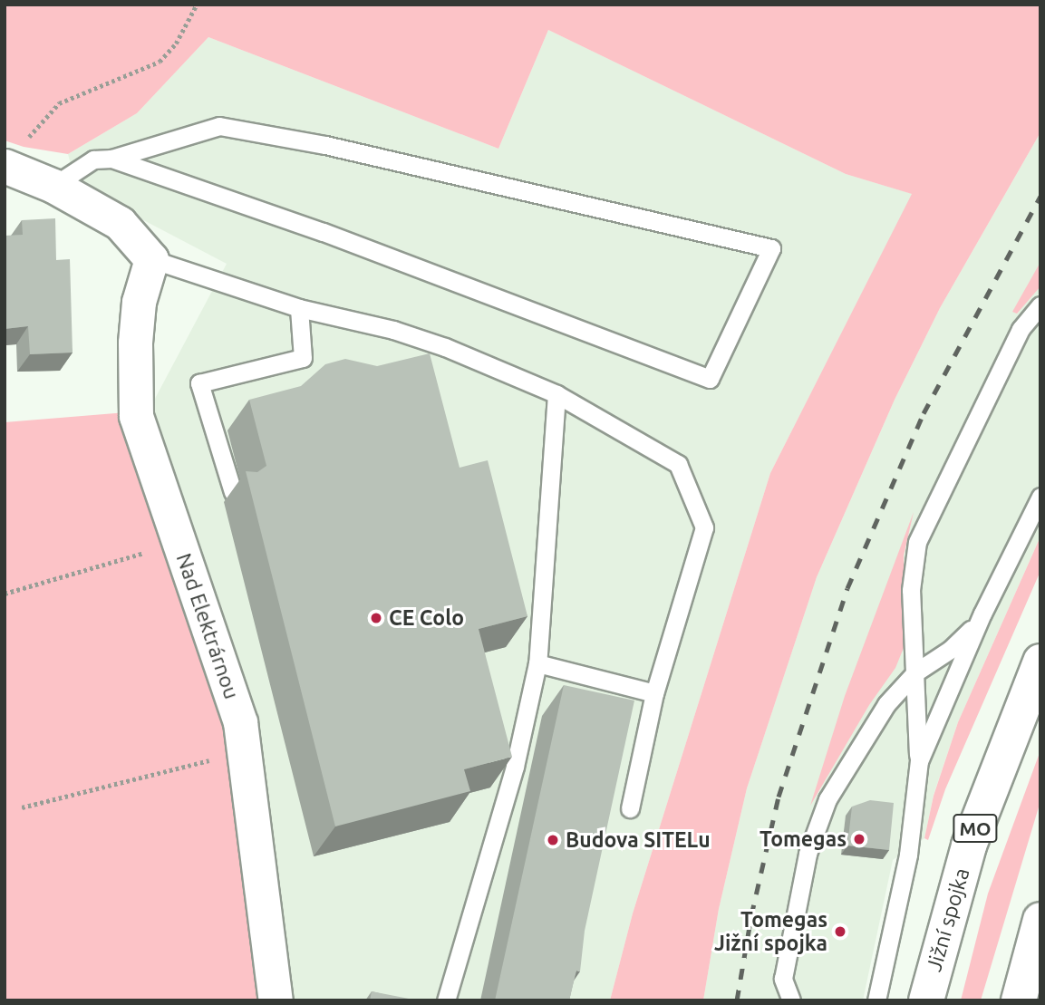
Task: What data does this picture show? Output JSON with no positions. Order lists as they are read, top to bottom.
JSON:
{
  "streets": {
    "highway": ["MO", "Jižní spojka"],
    "street": ["Nad Elektrárnou"]
  },
  "places": [
    "CE Colo",
    "Tomegas",
    "Budova SITELu",
    "Tomegas Jižní spojka"
  ]
}
